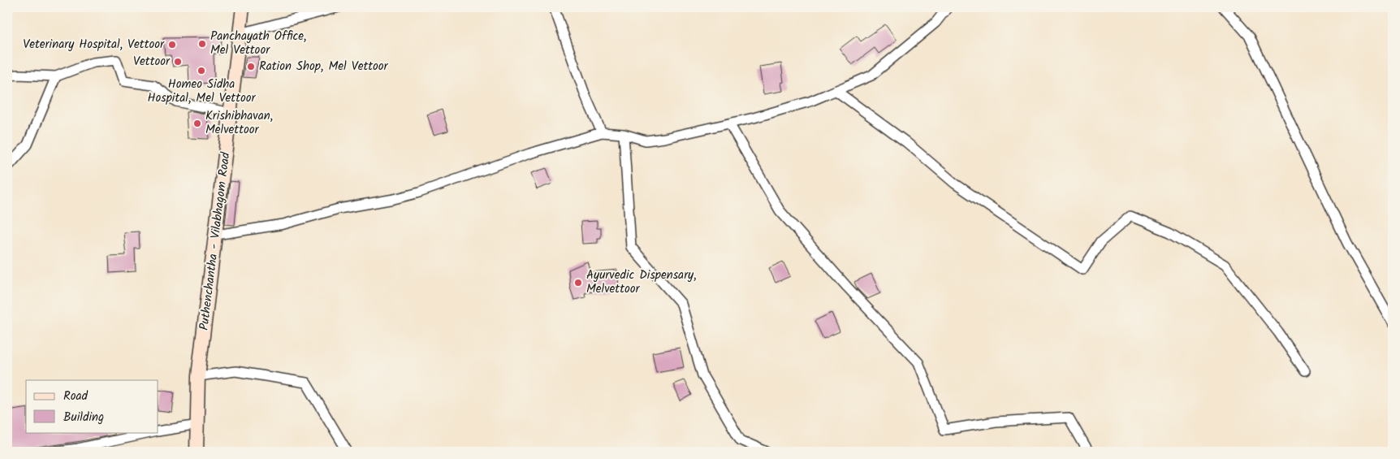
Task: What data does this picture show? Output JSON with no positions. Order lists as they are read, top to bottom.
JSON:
{
  "streets": {
    "main road": ["Puthenchantha - Vilabhagom Road"]
  },
  "places": [
    "Panchayath Office, Mel Vettoor",
    "Veterinary Hospital, Vettoor",
    "Vettoor",
    "Ration Shop, Mel Vettoor",
    "Homeo Sidha Hospital, Mel Vettoor",
    "Krishibhavan, Melvettoor",
    "Ayurvedic Dispensary, Melvettoor"
  ],
  "legend": ["Road", "Building"]
}
